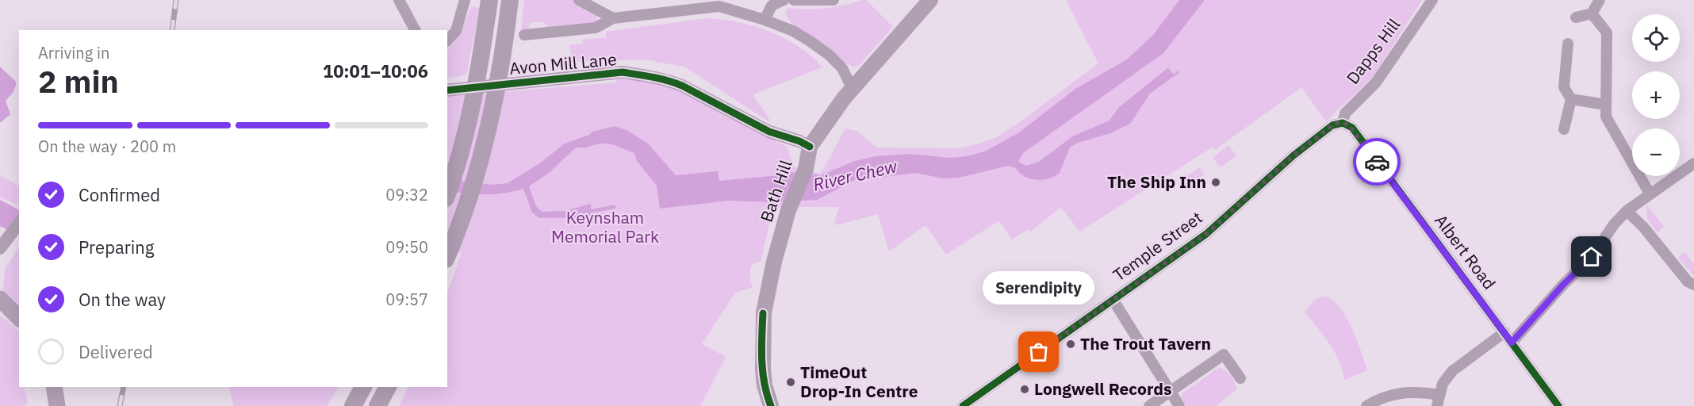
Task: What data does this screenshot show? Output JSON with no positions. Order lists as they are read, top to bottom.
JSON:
{
  "streets": {
    "main road": ["Bath Hill"],
    "street": [
      "Dapps Hill",
      "Avon Mill Lane",
      "Temple Street",
      "Albert Road"
    ]
  },
  "crossings": [
    ["Dapps Hill", "Temple Street"],
    ["Dapps Hill", "Albert Road"],
    ["Avon Mill Lane", "Bath Hill"],
    ["Temple Street", "Albert Road"]
  ],
  "water": ["River Chew"],
  "parks": ["Keynsham Memorial Park"],
  "places": [
    "The Ship Inn",
    "The Trout Tavern",
    "Serendipity",
    "TimeOut Drop-In Centre",
    "Longwell Records"
  ],
  "page": {
    "map_buttons": ["+", "−"],
    "heading": ["2 min", "Arriving in", "10:01–10:06"],
    "bar": "On the way · 200 m",
    "list": [
      ["Confirmed", "09:32"],
      ["Preparing", "09:50"],
      ["On the way", "09:57"],
      "Delivered"
    ],
    "bubble": "Serendipity"
  }
}
